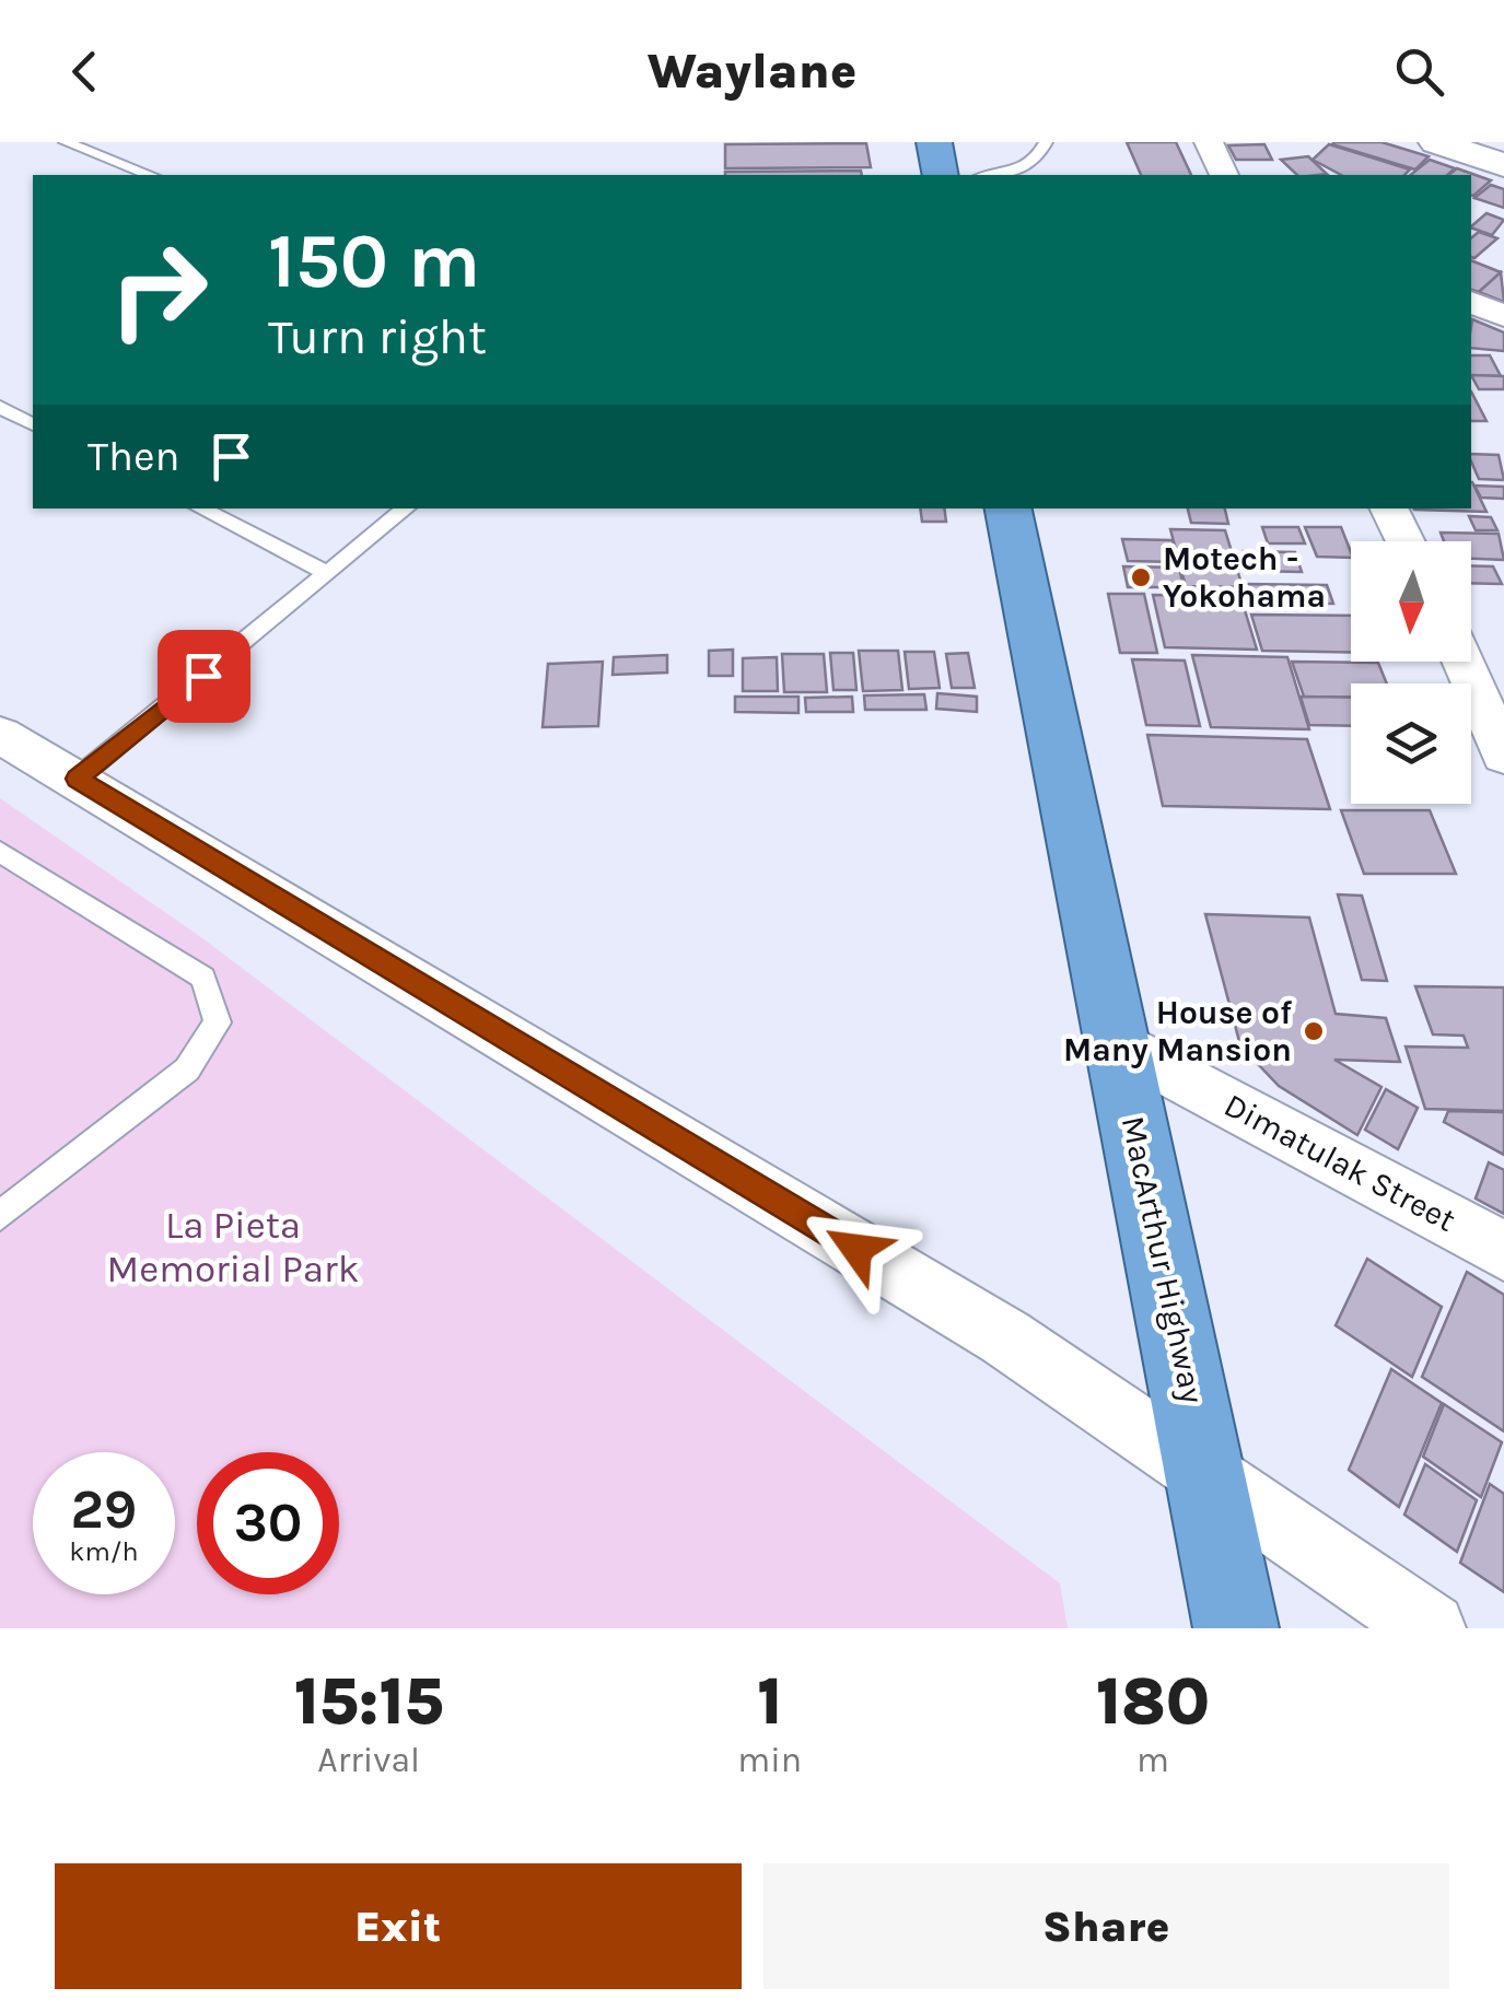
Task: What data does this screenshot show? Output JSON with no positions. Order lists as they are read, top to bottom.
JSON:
{
  "streets": {
    "highway": ["MacArthur Highway"],
    "street": ["Dimatulak Street"]
  },
  "crossings": [
    ["Dimatulak Street", "MacArthur Highway"]
  ],
  "parks": ["La Pieta Memorial Park"],
  "places": ["Motech - Yokohama", "House of Many Mansion"],
  "north": "bottom",
  "page": {
    "header": "Waylane",
    "turn": ["150 m", "Turn right"],
    "then": "Then",
    "speed": "29 km/h",
    "limit": "30",
    "eta": [
      "15:15",
      "Arrival",
      "1",
      "min",
      "180",
      "m"
    ],
    "buttons": ["Exit", "Share"]
  }
}
